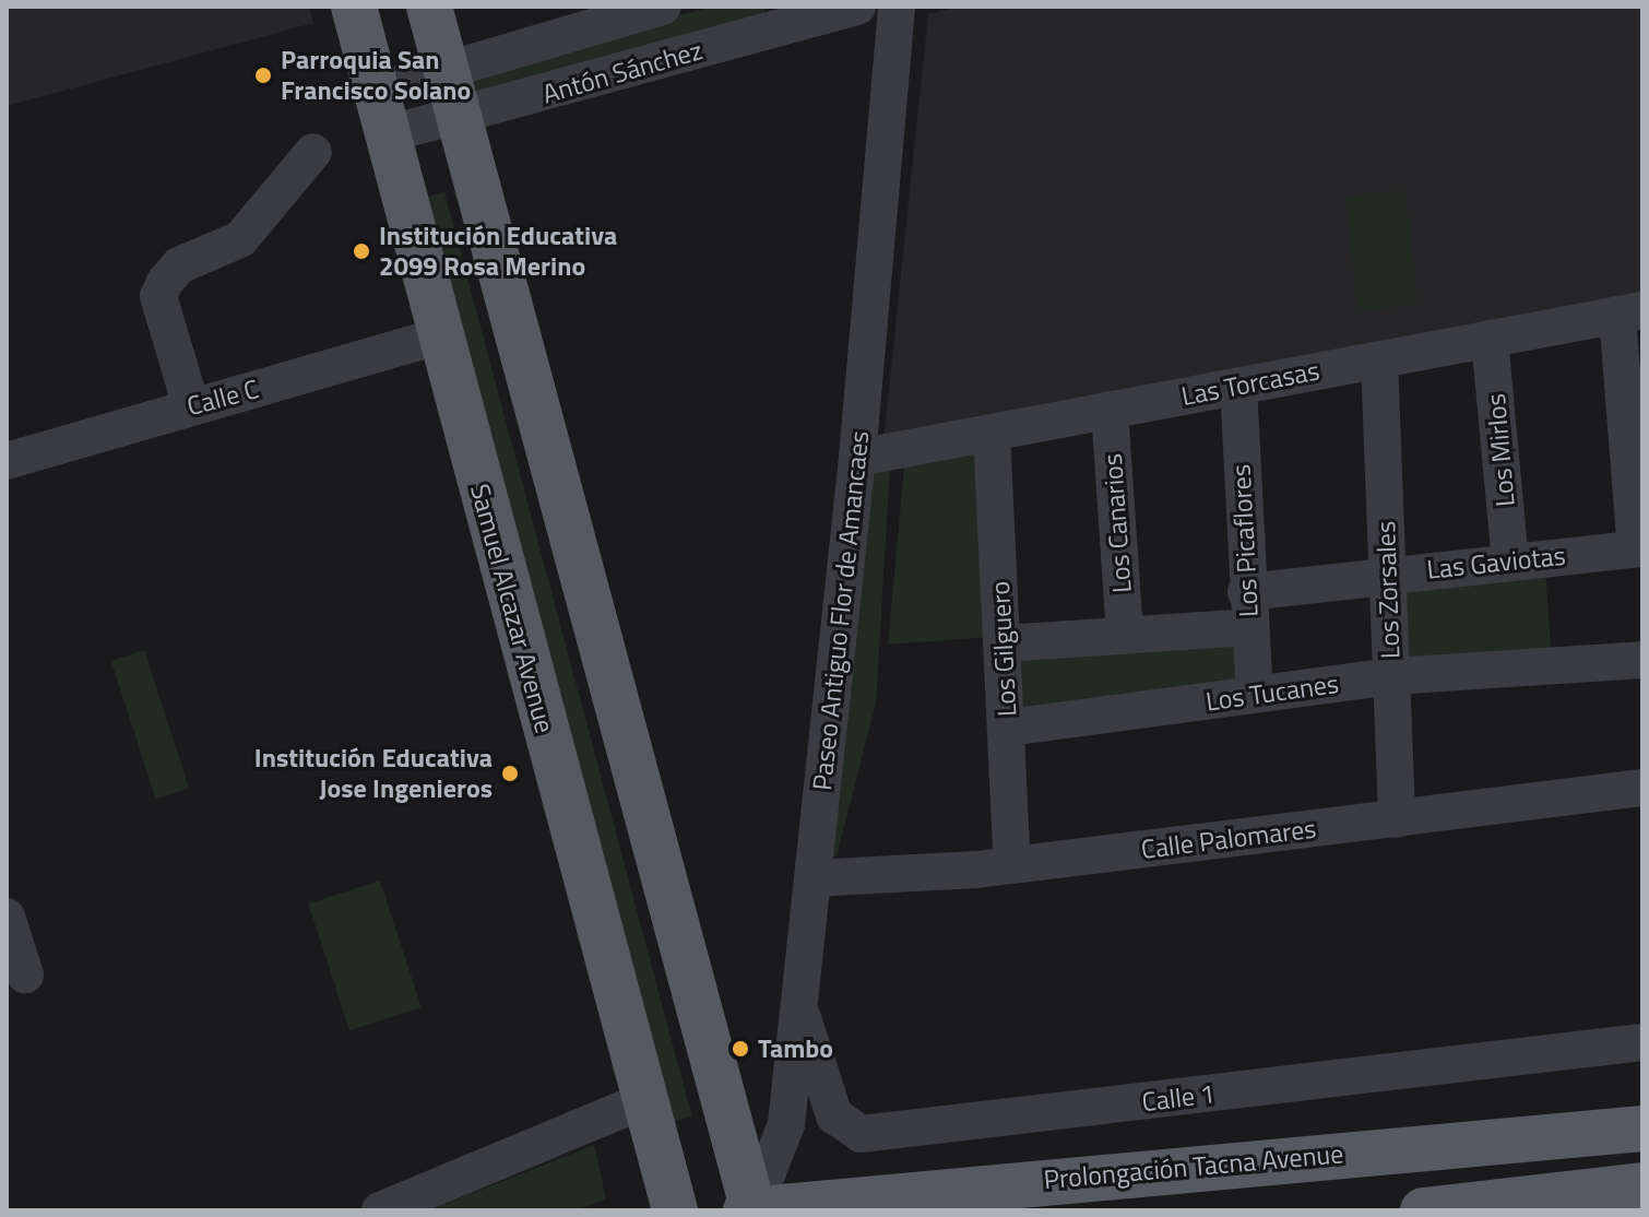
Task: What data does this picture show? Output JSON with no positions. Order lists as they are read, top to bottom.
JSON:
{
  "streets": {
    "main road": ["Samuel Alcazar Avenue", "Prolongación Tacna Avenue"],
    "street": [
      "Antón Sánchez",
      "Las Torcasas",
      "Calle C",
      "Los Mirlos",
      "Los Canarios",
      "Los Picaflores",
      "Las Gaviotas",
      "Los Zorsales",
      "Paseo Antiguo Flor de Amancaes",
      "Los Gilguero",
      "Los Tucanes",
      "Calle Palomares",
      "Calle 1"
    ]
  },
  "crossings": [
    ["Antón Sánchez", "Samuel Alcazar Avenue"],
    ["Las Torcasas", "Los Mirlos"],
    ["Las Torcasas", "Los Canarios"],
    ["Las Torcasas", "Los Picaflores"],
    ["Las Torcasas", "Los Zorsales"],
    ["Las Torcasas", "Paseo Antiguo Flor de Amancaes"],
    ["Las Torcasas", "Los Gilguero"],
    ["Calle C", "Samuel Alcazar Avenue"],
    ["Los Mirlos", "Las Gaviotas"],
    ["Los Canarios", "Las Gaviotas"],
    ["Los Picaflores", "Las Gaviotas"],
    ["Los Picaflores", "Los Tucanes"],
    ["Las Gaviotas", "Los Zorsales"],
    ["Las Gaviotas", "Los Gilguero"],
    ["Los Zorsales", "Los Tucanes"],
    ["Los Zorsales", "Calle Palomares"],
    ["Paseo Antiguo Flor de Amancaes", "Calle Palomares"],
    ["Paseo Antiguo Flor de Amancaes", "Calle 1"],
    ["Paseo Antiguo Flor de Amancaes", "Prolongación Tacna Avenue"],
    ["Los Gilguero", "Los Tucanes"],
    ["Los Gilguero", "Calle Palomares"]
  ],
  "places": [
    "Parroquia San Francisco Solano",
    "Institución Educativa 2099 Rosa Merino",
    "Institución Educativa Jose Ingenieros",
    "Tambo"
  ]
}
